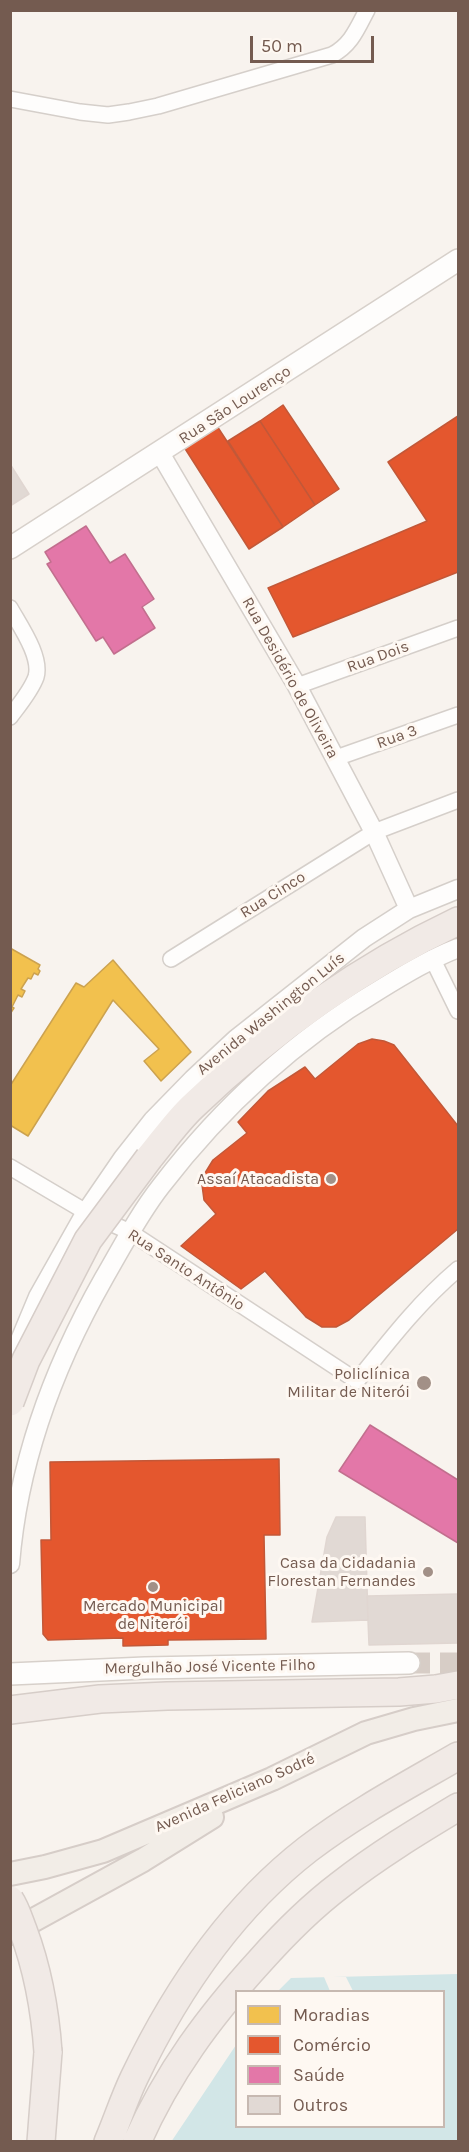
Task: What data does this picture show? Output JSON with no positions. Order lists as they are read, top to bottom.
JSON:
{
  "streets": {
    "main road": ["Rua São Lourenço", "Mergulhão José Vicente Filho", "Avenida Feliciano Sodré"],
    "street": [
      "Rua Dois",
      "Rua Desidério de Oliveira",
      "Rua 3",
      "Rua Cinco",
      "Avenida Washington Luís",
      "Rua Santo Antônio"
    ]
  },
  "crossings": [
    ["Rua São Lourenço", "Rua Desidério de Oliveira"],
    ["Rua Dois", "Rua Desidério de Oliveira"],
    ["Rua Desidério de Oliveira", "Rua 3"],
    ["Rua Desidério de Oliveira", "Rua Cinco"],
    ["Rua Desidério de Oliveira", "Avenida Washington Luís"],
    ["Avenida Washington Luís", "Rua Santo Antônio"]
  ],
  "places": [
    "Assaí Atacadista",
    "Policlínica Militar de Niterói",
    "Casa da Cidadania Florestan Fernandes",
    "Mercado Municipal de Niterói"
  ],
  "legend": [
    "Moradias",
    "Comércio",
    "Saúde",
    "Outros"
  ],
  "scale_bar": "50 m"
}
